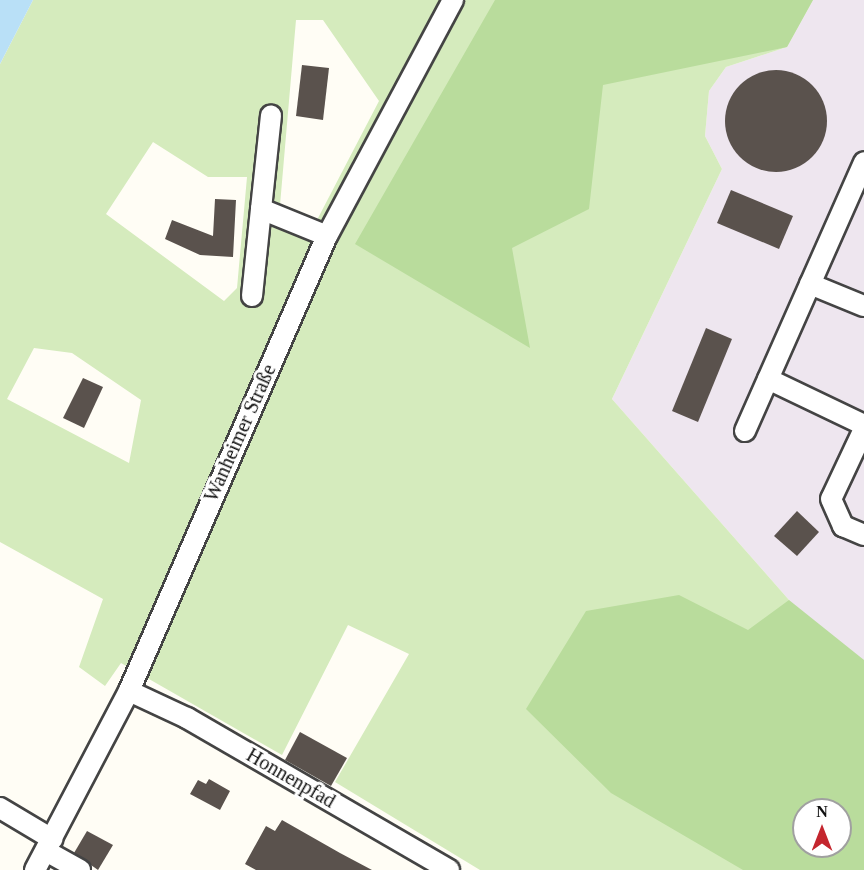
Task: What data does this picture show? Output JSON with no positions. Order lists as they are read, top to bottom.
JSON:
{
  "streets": {
    "street": ["Wanheimer Straße", "Honnenpfad"]
  },
  "crossings": [
    ["Wanheimer Straße", "Honnenpfad"]
  ],
  "north": "top"
}
